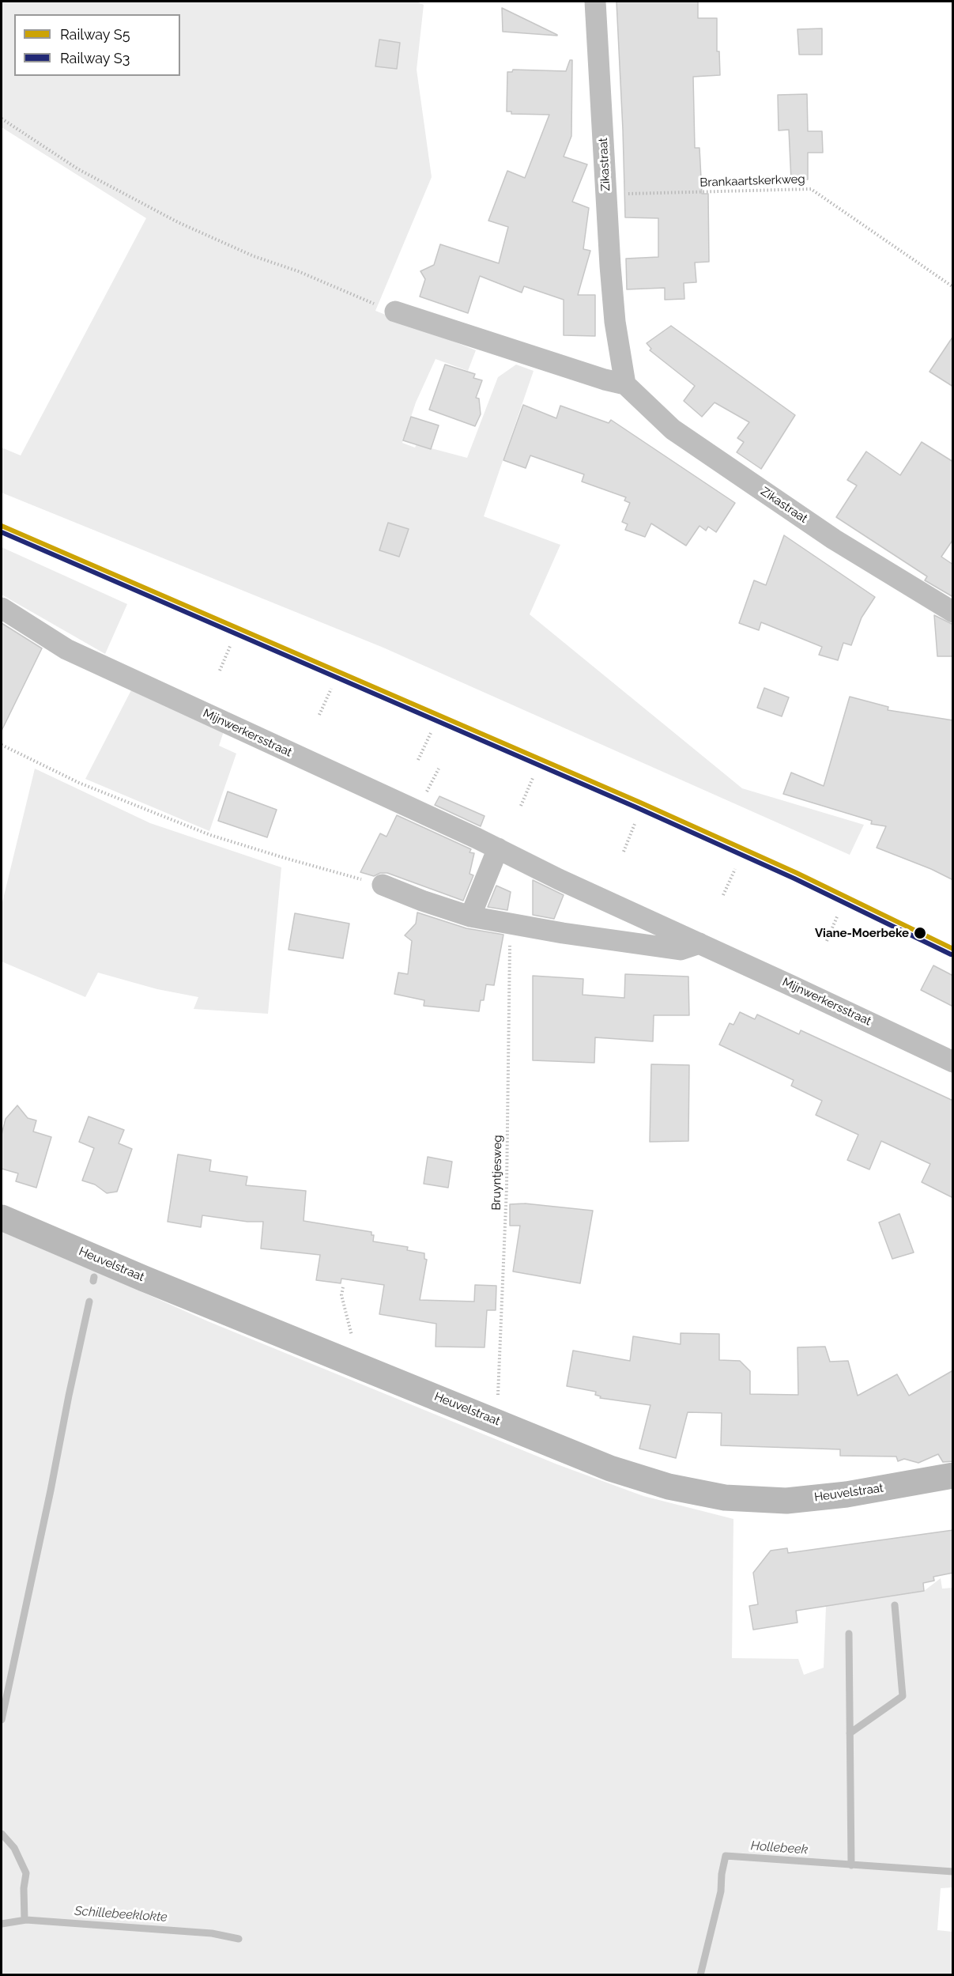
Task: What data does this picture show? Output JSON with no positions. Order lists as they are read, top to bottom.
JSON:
{
  "streets": {
    "street": ["Zikastraat", "Mijnwerkersstraat", "Heuvelstraat"],
    "path": ["Brankaartskerkweg", "Bruyntjesweg"]
  },
  "crossings": [
    ["Zikastraat", "Brankaartskerkweg"],
    ["Bruyntjesweg", "Heuvelstraat"]
  ],
  "water": ["Hollebeek", "Schillebeeklokte"],
  "places": ["Viane-Moerbeke"],
  "lines": ["rail line S5", "rail line S3"],
  "legend": ["Railway S5", "Railway S3"]
}
